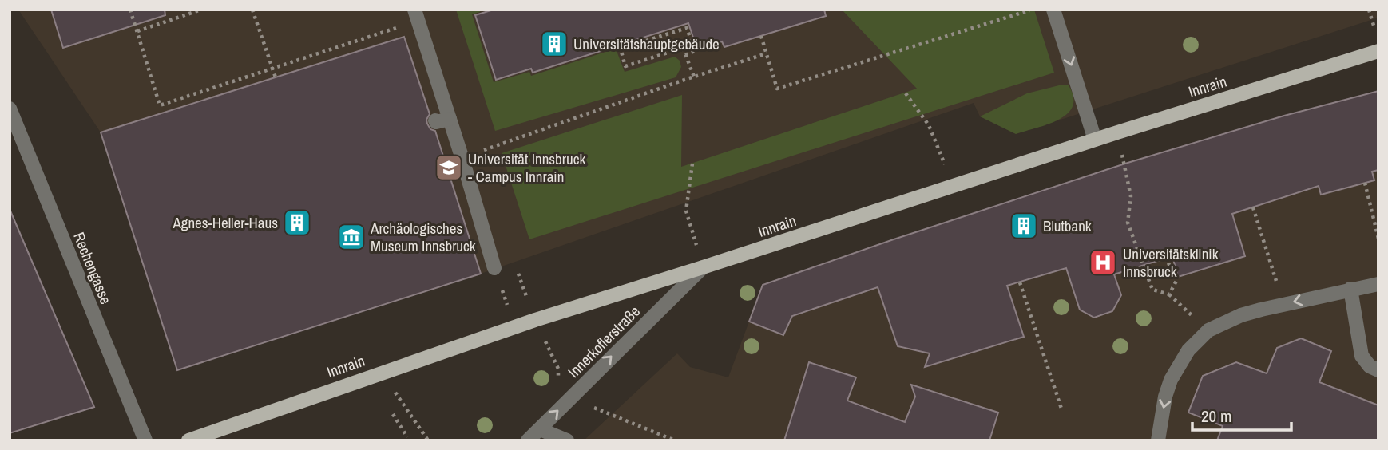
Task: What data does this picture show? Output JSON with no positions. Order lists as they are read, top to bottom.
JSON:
{
  "streets": {
    "main road": ["Innrain"],
    "street": ["Rechengasse", "Innerkoflerstraße"]
  },
  "crossings": [
    ["Innrain", "Innerkoflerstraße"]
  ],
  "one_way": ["Innerkoflerstraße"],
  "places": {
    "building": ["Universitätshauptgebäude", "Agnes-Heller-Haus", "Blutbank"],
    "school or university": ["Universität Innsbruck - Campus Innrain"],
    "museum": ["Archäologisches Museum Innsbruck"],
    "hospital": ["Universitätsklinik Innsbruck"]
  },
  "scale_bar": "20 m"
}
